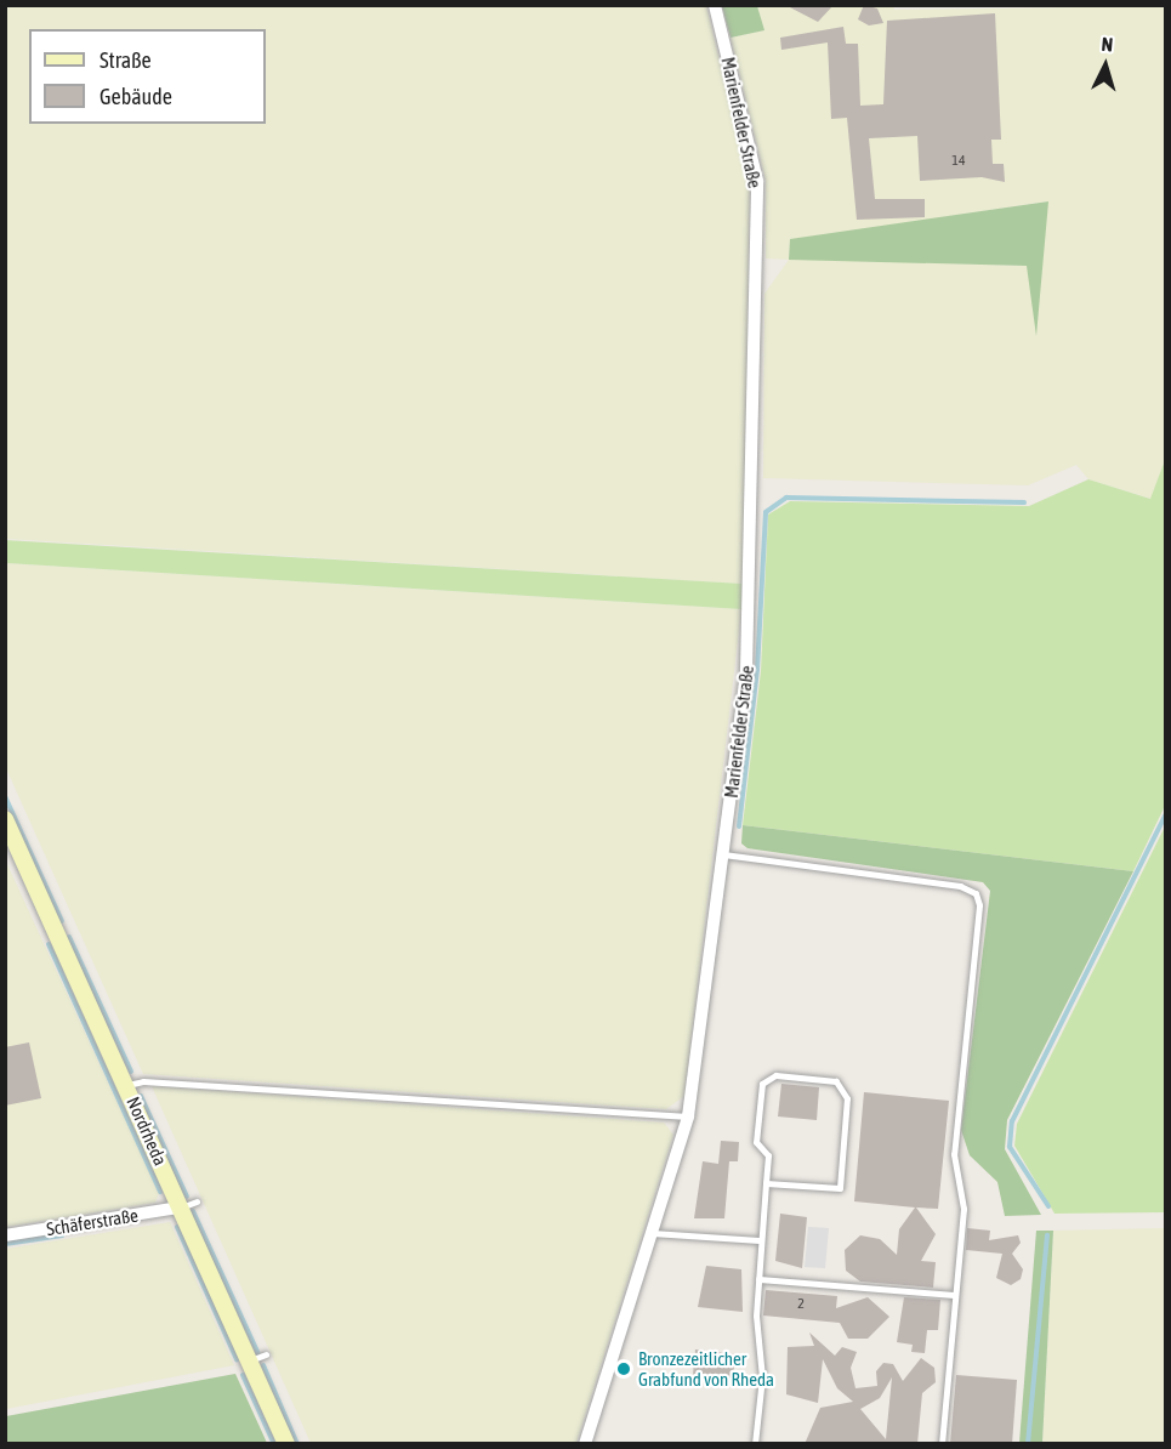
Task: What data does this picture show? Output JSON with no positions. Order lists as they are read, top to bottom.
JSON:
{
  "streets": {
    "main road": ["Nordrheda"],
    "street": ["Marienfelder Straße", "Schäferstraße"]
  },
  "crossings": [
    ["Nordrheda", "Schäferstraße"]
  ],
  "places": ["Bronzezeitlicher Grabfund von Rheda"],
  "house_numbers": ["14", "2"],
  "legend": ["Straße", "Gebäude"],
  "north": "top"
}
